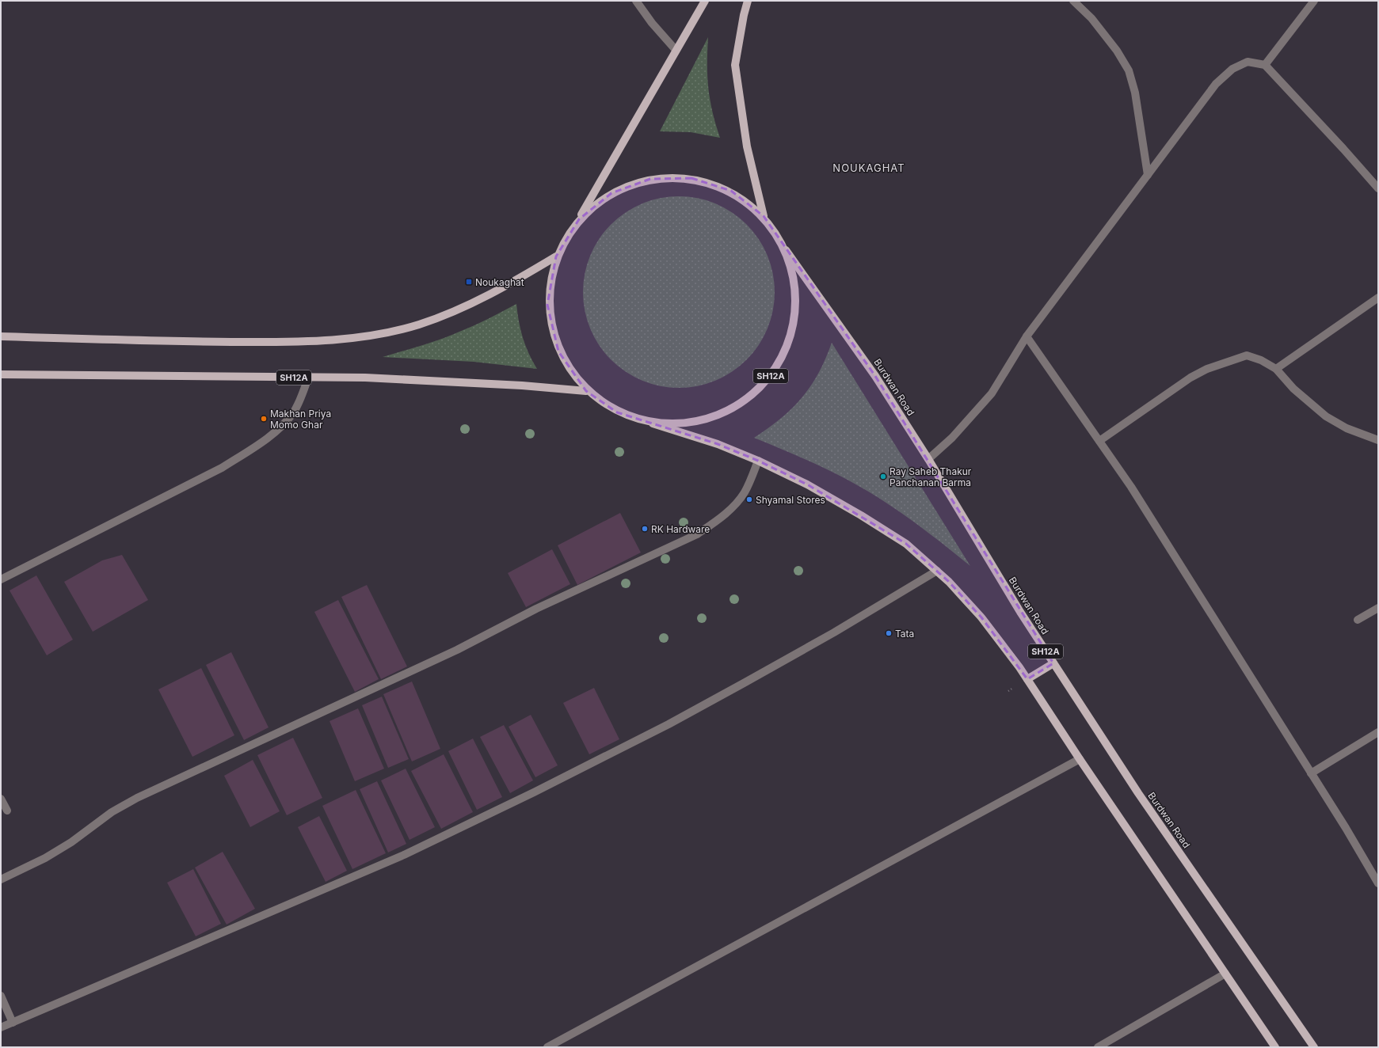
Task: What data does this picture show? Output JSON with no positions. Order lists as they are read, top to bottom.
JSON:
{
  "streets": {
    "main road": ["SH12A", "Burdwan Road"]
  },
  "crossings": [
    ["SH12A", "Burdwan Road"]
  ],
  "districts": ["NOUKAGHAT"],
  "places": {
    "transit": ["Noukaghat"],
    "other": [
      "Makhan Priya Momo Ghar",
      "Ray Saheb Thakur Panchanan Barma",
      "Shyamal Stores",
      "RK Hardware",
      "Tata"
    ]
  }
}
